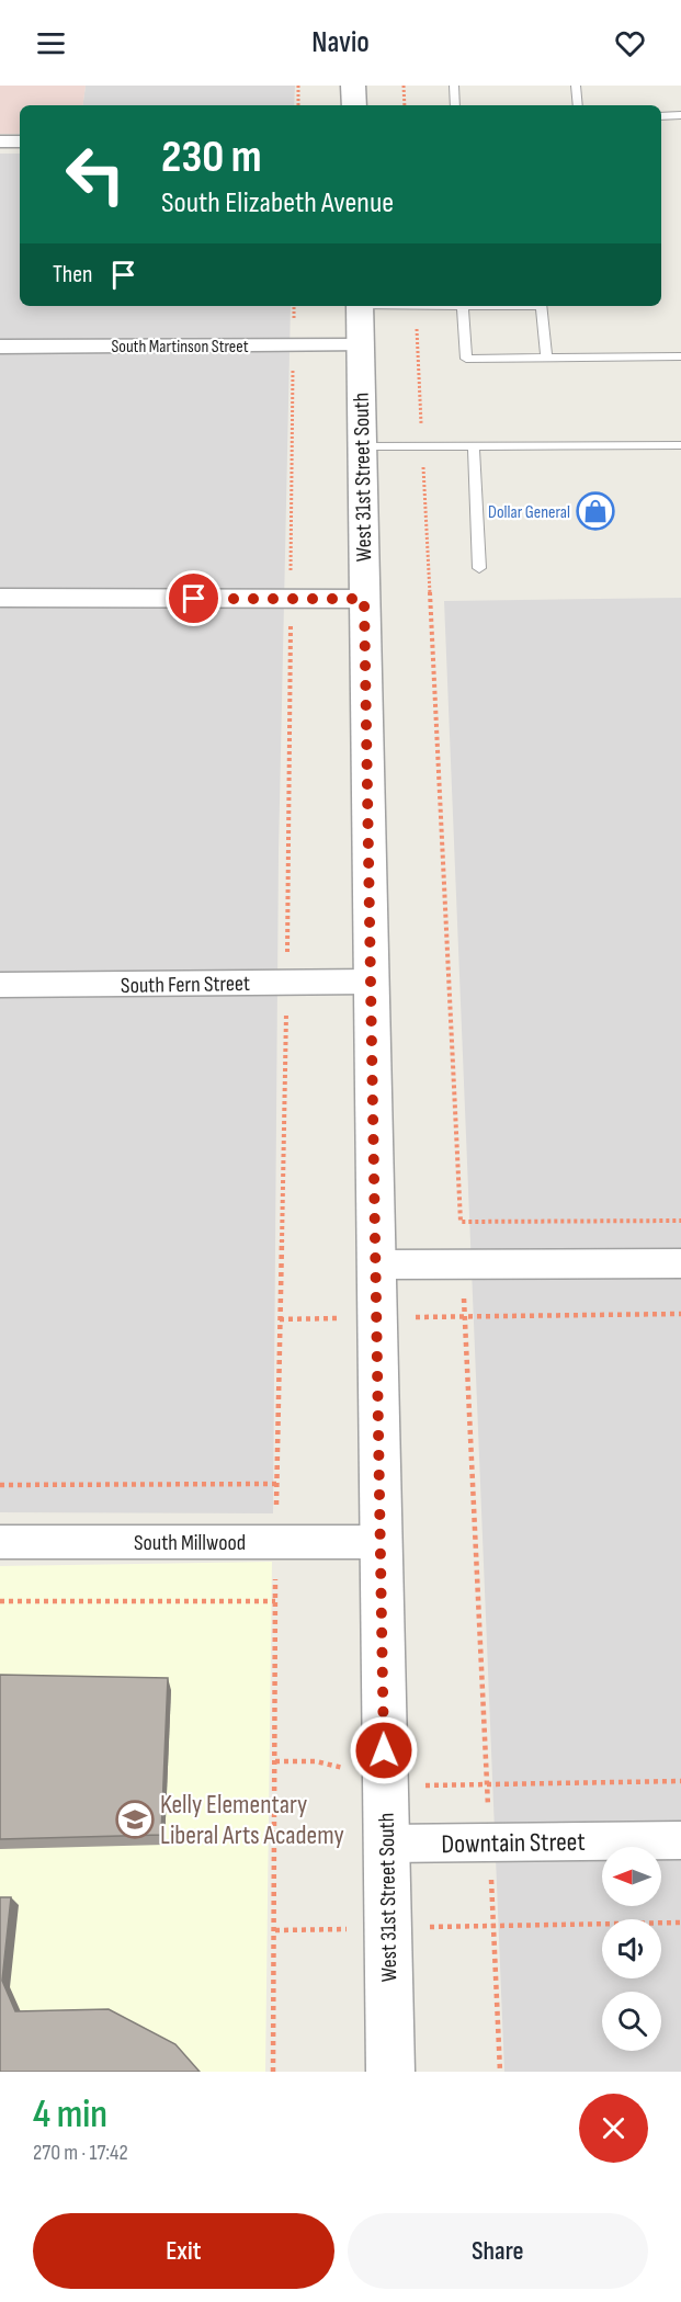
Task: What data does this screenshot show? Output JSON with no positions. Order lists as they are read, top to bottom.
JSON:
{
  "streets": {
    "street": [
      "South Martinson Street",
      "West 31st Street South",
      "South Fern Street",
      "South Millwood",
      "Downtain Street"
    ]
  },
  "crossings": [
    ["South Martinson Street", "West 31st Street South"],
    ["West 31st Street South", "South Fern Street"],
    ["West 31st Street South", "South Millwood"],
    ["West 31st Street South", "Downtain Street"]
  ],
  "places": {
    "shop": ["Dollar General"],
    "school or university": ["Kelly Elementary Liberal Arts Academy"]
  },
  "north": "left",
  "page": {
    "header": "Navio",
    "turn": ["230 m", "South Elizabeth Avenue"],
    "then": "Then",
    "heading": ["4 min", "270 m · 17:42"],
    "buttons": ["Exit", "Share"]
  }
}
